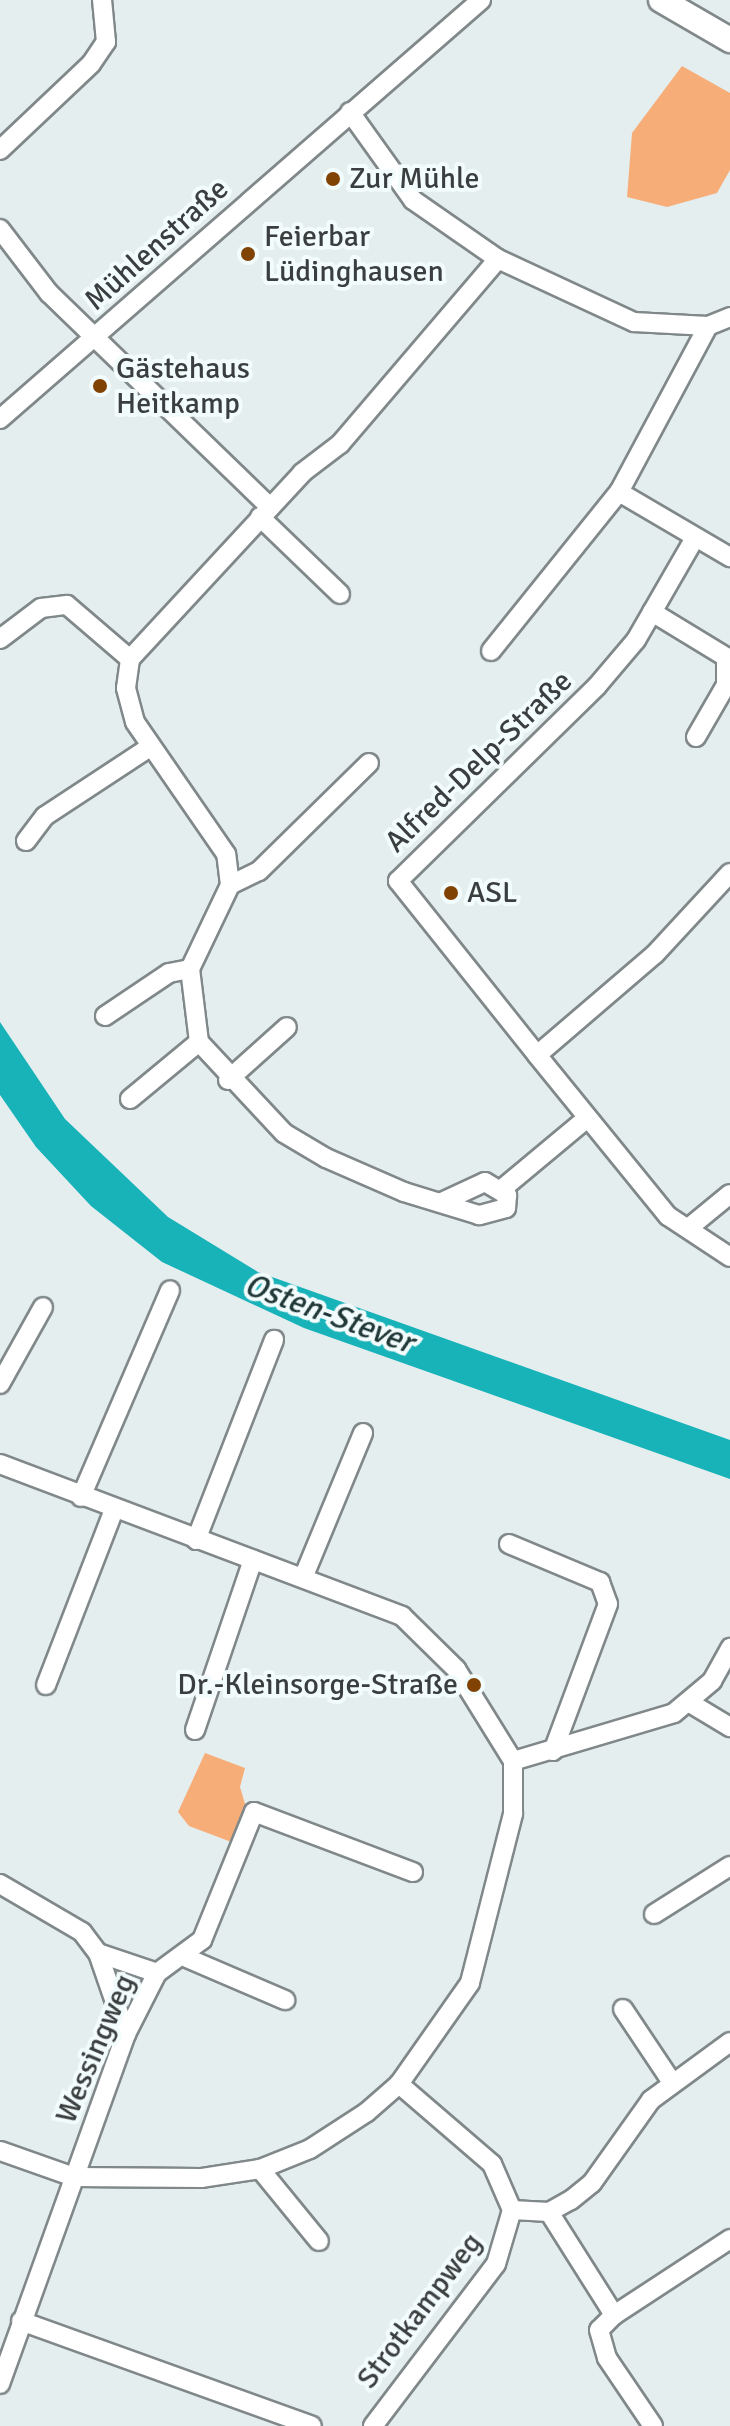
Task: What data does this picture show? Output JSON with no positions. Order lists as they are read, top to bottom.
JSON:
{
  "streets": {
    "street": [
      "Mühlenstraße",
      "Alfred-Delp-Straße",
      "Wessingweg",
      "Strotkampweg"
    ]
  },
  "water": ["Osten-Stever"],
  "places": [
    "Zur Mühle",
    "Feierbar Lüdinghausen",
    "Gästehaus Heitkamp",
    "ASL",
    "Dr.-Kleinsorge-Straße"
  ]
}
